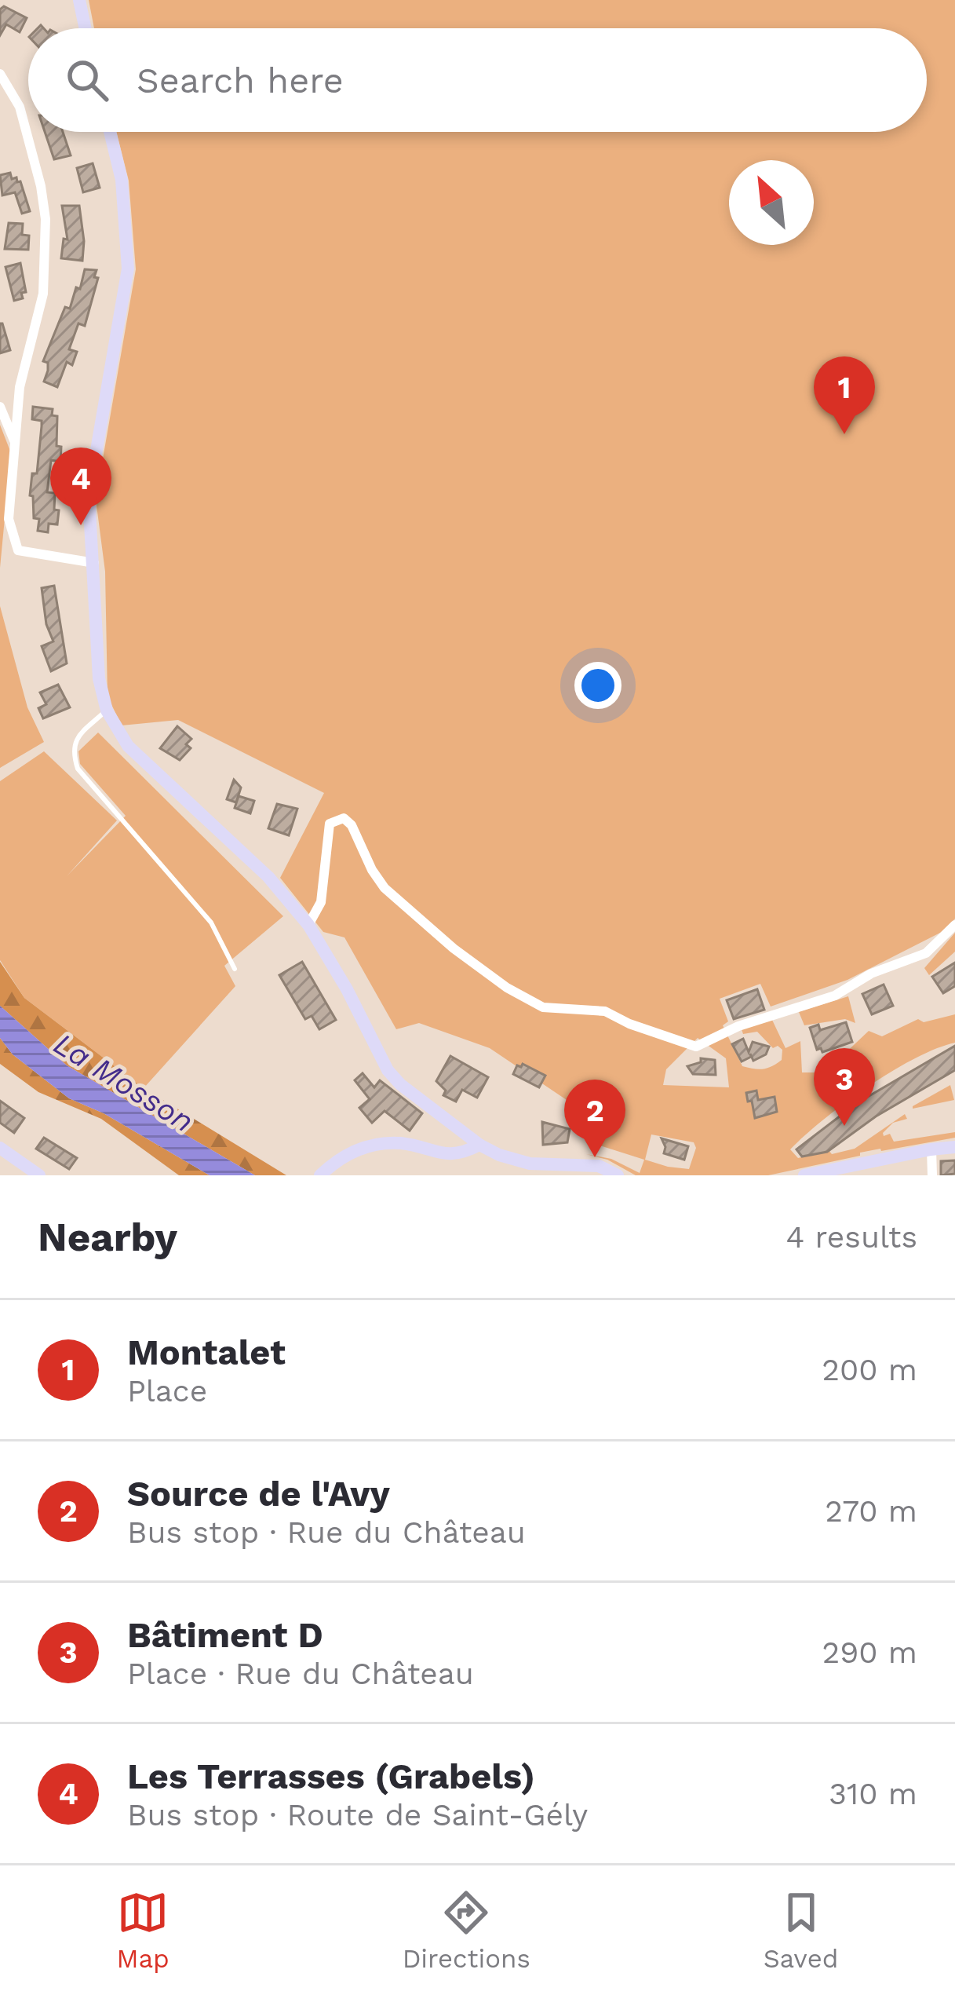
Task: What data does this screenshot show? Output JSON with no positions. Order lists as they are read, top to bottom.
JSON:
{
  "water": ["La Mosson"],
  "north": "top left",
  "page": {
    "search": "Search here",
    "pins": [
      "1",
      "4",
      "3",
      "2"
    ],
    "heading": ["Nearby", "4 results"],
    "list": [
      {
        "mark": "1",
        "name": "Montalet",
        "note": "Place",
        "value": "200 m"
      },
      {
        "mark": "2",
        "name": "Source de l'Avy",
        "note": "Bus stop · Rue du Château",
        "value": "270 m"
      },
      {
        "mark": "3",
        "name": "Bâtiment D",
        "note": "Place · Rue du Château",
        "value": "290 m"
      },
      {
        "mark": "4",
        "name": "Les Terrasses (Grabels)",
        "note": "Bus stop · Route de Saint-Gély",
        "value": "310 m"
      }
    ],
    "nav": ["Map", "Directions", "Saved"]
  }
}
